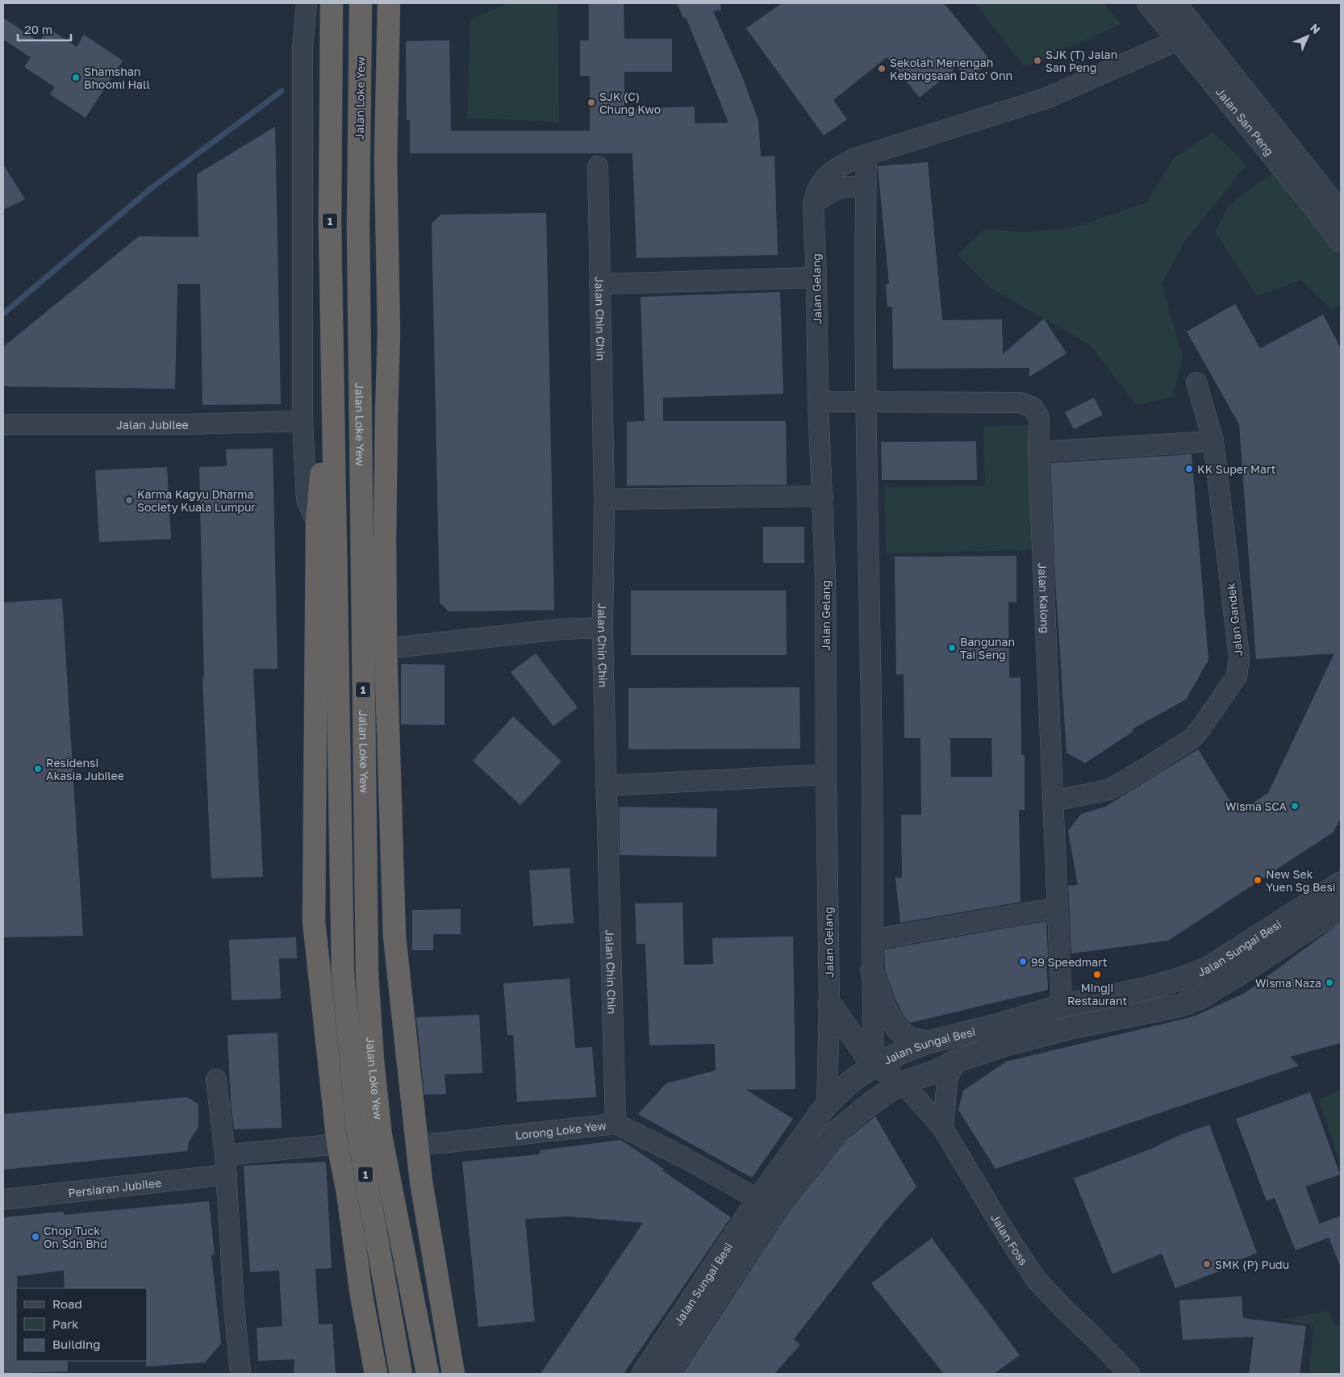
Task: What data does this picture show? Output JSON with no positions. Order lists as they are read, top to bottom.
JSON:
{
  "streets": {
    "highway": ["Jalan Loke Yew", "1"],
    "street": [
      "Jalan San Peng",
      "Jalan Gelang",
      "Jalan Chin Chin",
      "Jalan Jubilee",
      "Jalan Kalong",
      "Jalan Gandek",
      "Jalan Sungai Besi",
      "Lorong Loke Yew",
      "Persiaran Jubilee",
      "Jalan Foss"
    ]
  },
  "crossings": [
    ["Jalan San Peng", "Jalan Gelang"],
    ["Jalan Gelang", "Jalan Kalong"],
    ["Jalan Gelang", "Jalan Sungai Besi"],
    ["Jalan Chin Chin", "Lorong Loke Yew"],
    ["Jalan Kalong", "Jalan Gandek"],
    ["Jalan Kalong", "Jalan Sungai Besi"],
    ["Jalan Sungai Besi", "Lorong Loke Yew"],
    ["Jalan Sungai Besi", "Jalan Foss"]
  ],
  "places": [
    "SJK (T) Jalan San Peng",
    "Sekolah Menengah Kebangsaan Dato' Onn",
    "Shamshan Bhoomi Hall",
    "SJK (C) Chung Kwo",
    "KK Super Mart",
    "Karma Kagyu Dharma Society Kuala Lumpur",
    "Bangunan Tai Seng",
    "Residensi Akasia Jubilee",
    "Wisma SCA",
    "New Sek Yuen Sg Besi",
    "99 Speedmart",
    "Mingji Restaurant",
    "Wisma Naza",
    "Chop Tuck On Sdn Bhd",
    "SMK (P) Pudu"
  ],
  "legend": ["Road", "Park", "Building"],
  "scale_bar": "20 m",
  "north": "top right"
}
